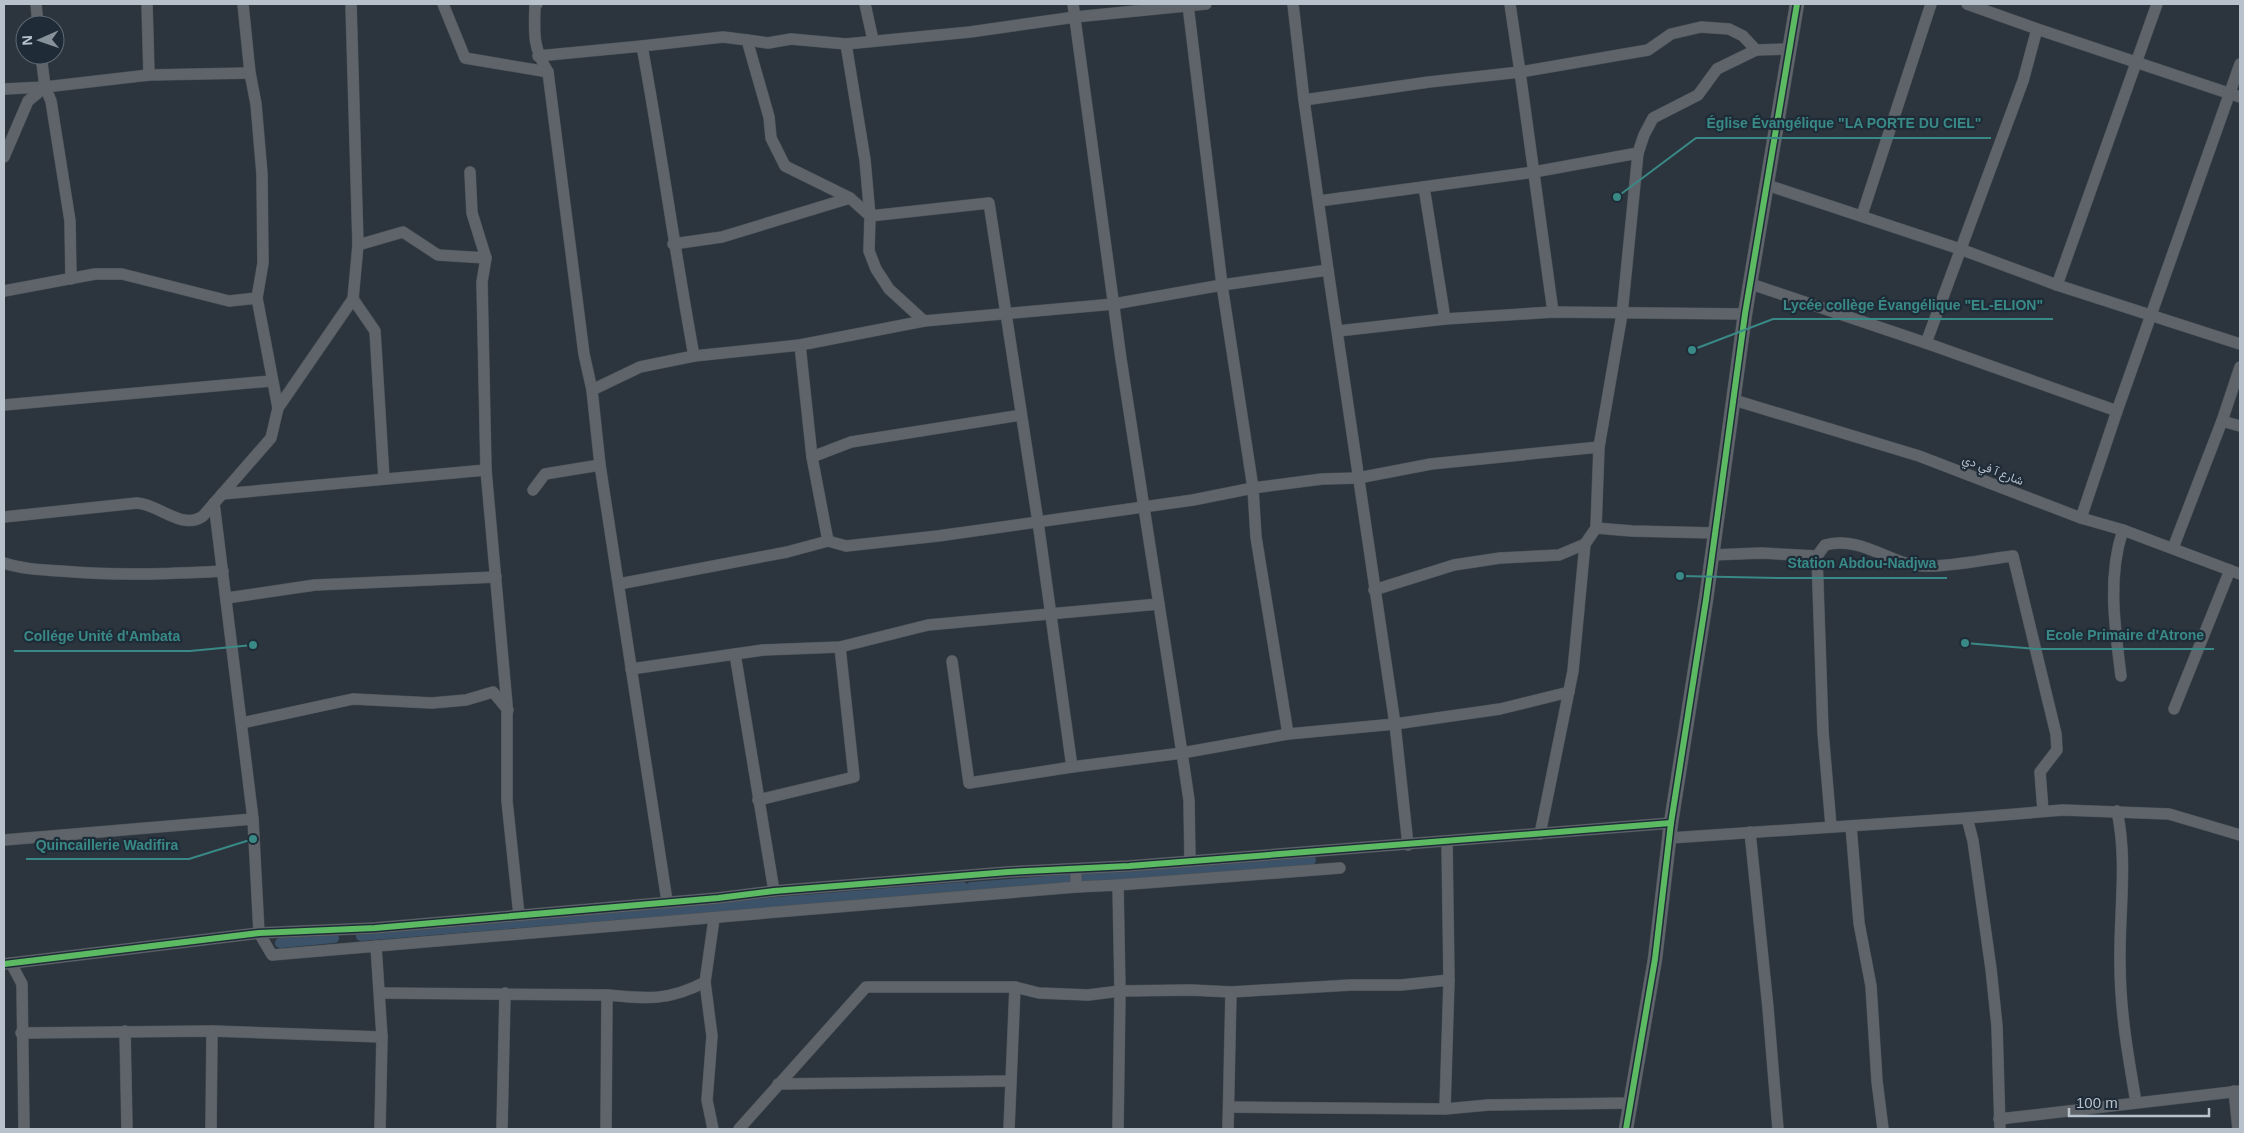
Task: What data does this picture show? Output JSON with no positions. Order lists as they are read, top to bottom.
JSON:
{
  "streets": {
    "street": ["شارع آ في دي"]
  },
  "places": [
    "Église Évangélique \"LA PORTE DU CIEL\"",
    "Lycée collège Évangélique \"EL-ELION\"",
    "Station Abdou-Nadjwa",
    "Ecole Primaire d'Atrone",
    "Collége Unité d'Ambata",
    "Quincaillerie Wadifira"
  ],
  "scale_bar": "100 m",
  "north": "left"
}
